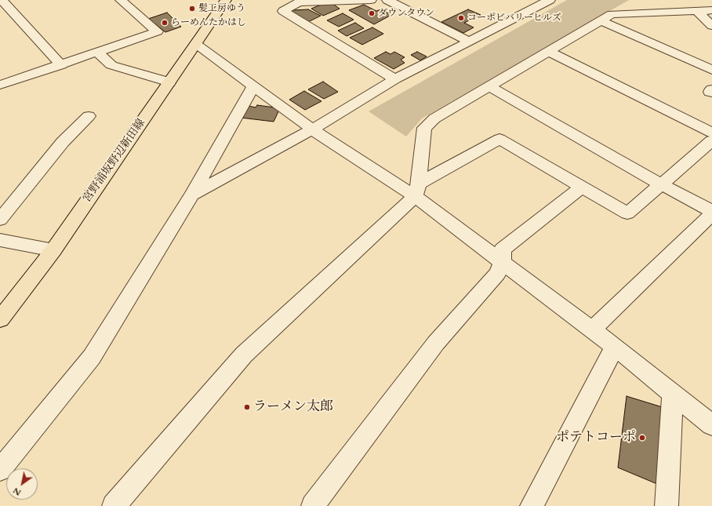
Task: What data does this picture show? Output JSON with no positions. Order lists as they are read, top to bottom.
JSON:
{
  "streets": {
    "main road": ["宮野浦坂野辺新田線"]
  },
  "places": [
    "髪工房ゆう",
    "ダウンタウン",
    "コーポビバリーヒルズ",
    "らーめんたかはし",
    "ラーメン太郎",
    "ポテトコーポ"
  ],
  "north": "bottom left"
}
